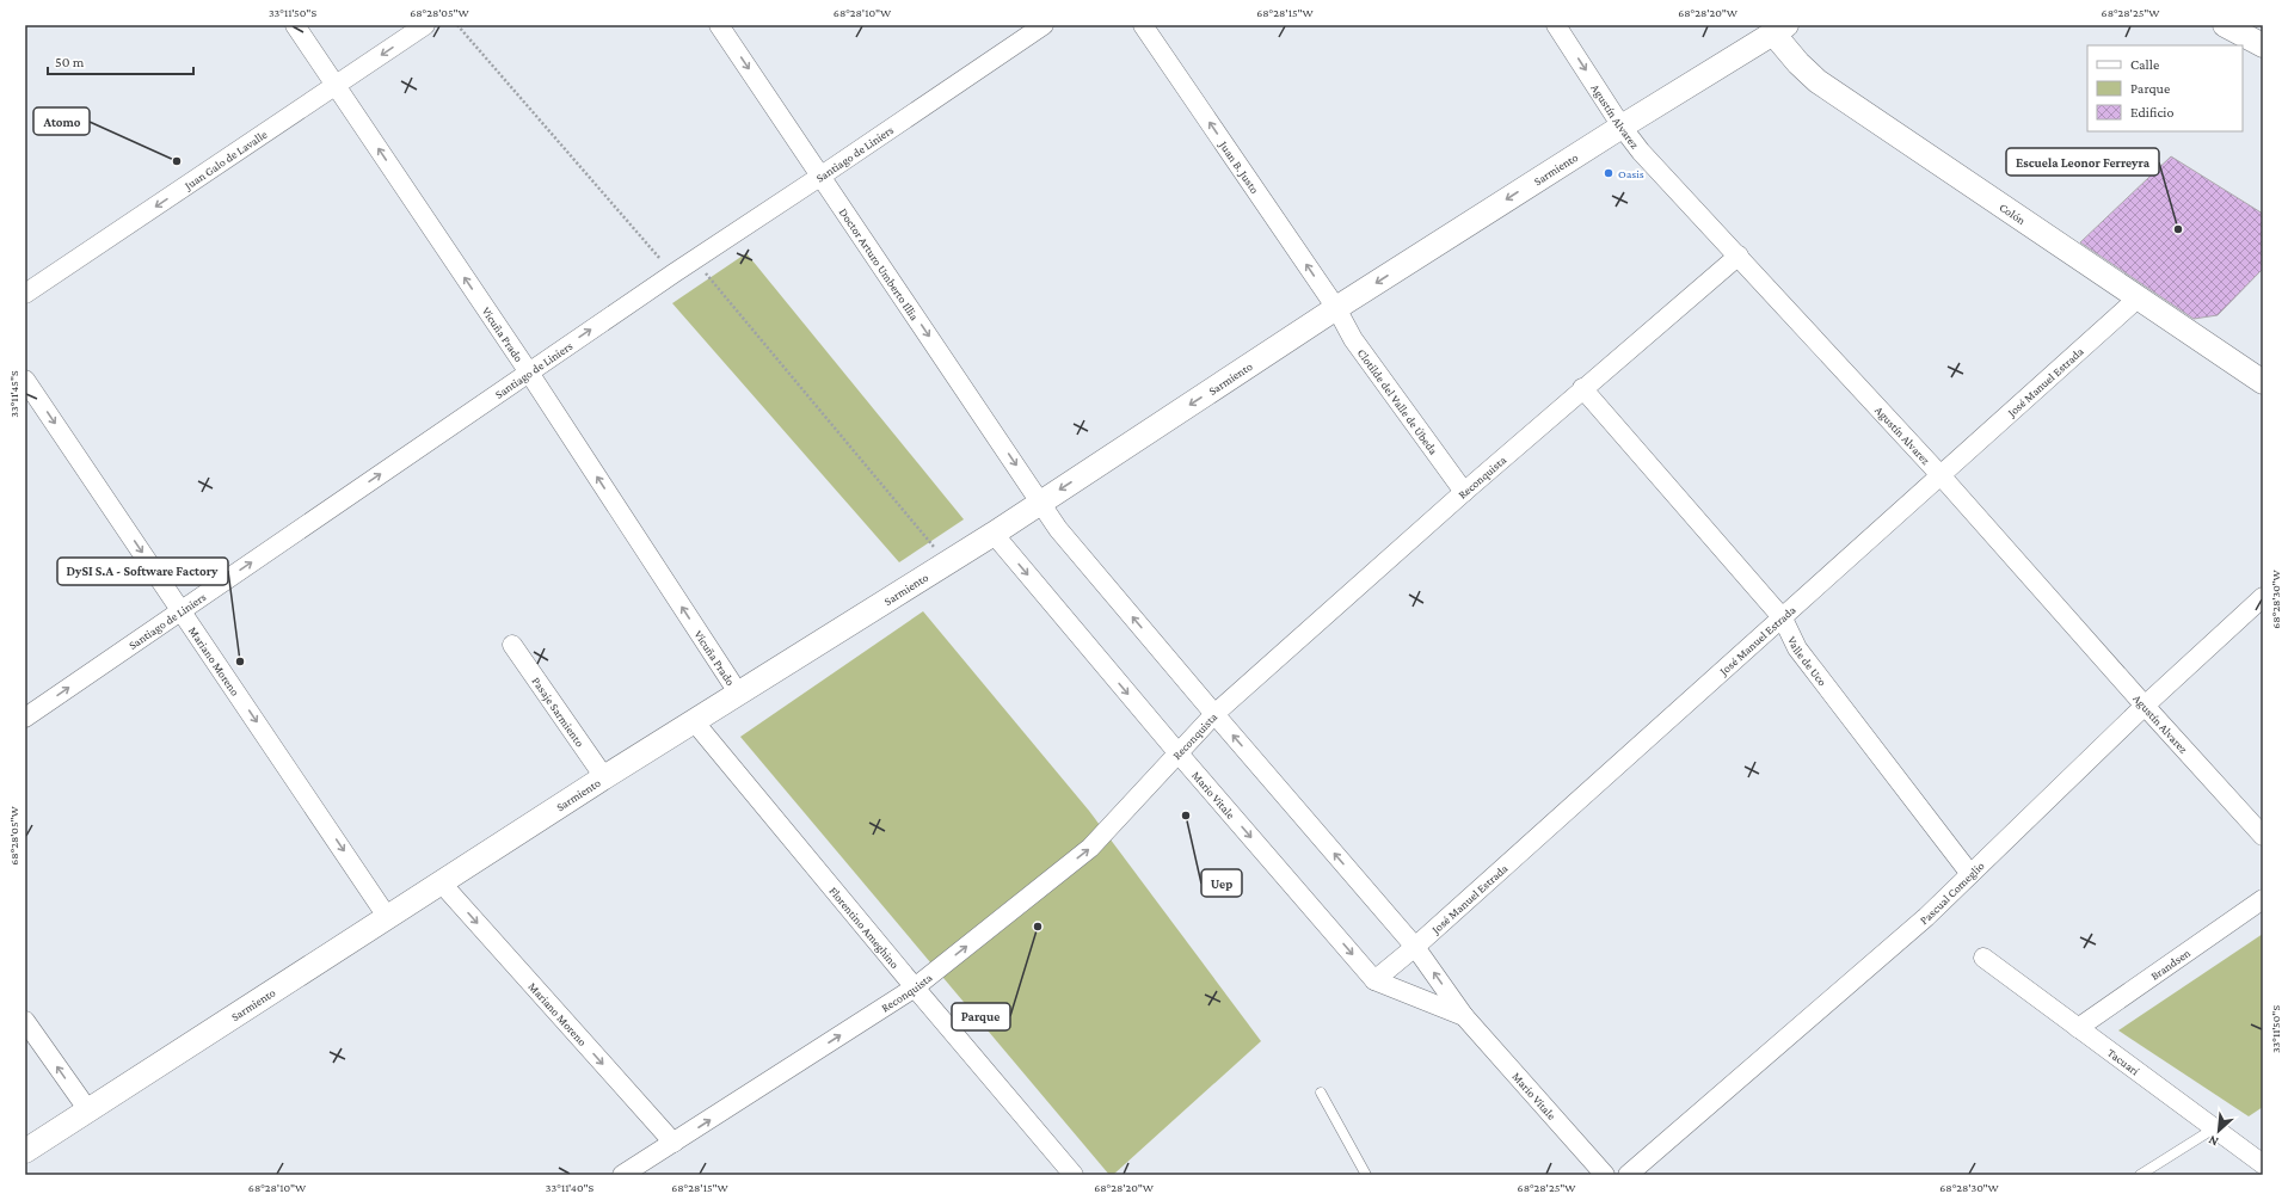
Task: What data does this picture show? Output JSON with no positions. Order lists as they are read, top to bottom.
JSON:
{
  "streets": {
    "street": [
      "Agustín Alvarez",
      "Santiago de Liniers",
      "Juan Galo de Lavalle",
      "Juan B. Justo",
      "Sarmiento",
      "Colón",
      "Doctor Arturo Umberto Illia",
      "Vicuña Prado",
      "José Manuel Estrada",
      "Clotilde del Valle de Úbeda",
      "Reconquista",
      "Mariano Moreno",
      "Valle de Uco",
      "Pasaje Sarmiento",
      "Mario Vitale",
      "Pascual Comeglio",
      "Florentino Ameghino",
      "Brandsen",
      "Tacuarí"
    ]
  },
  "crossings": [
    ["Agustín Alvarez", "Sarmiento"],
    ["Agustín Alvarez", "José Manuel Estrada"],
    ["Agustín Alvarez", "Reconquista"],
    ["Agustín Alvarez", "Pascual Comeglio"],
    ["Santiago de Liniers", "Doctor Arturo Umberto Illia"],
    ["Santiago de Liniers", "Vicuña Prado"],
    ["Santiago de Liniers", "Mariano Moreno"],
    ["Juan Galo de Lavalle", "Vicuña Prado"],
    ["Juan B. Justo", "Sarmiento"],
    ["Juan B. Justo", "Clotilde del Valle de Úbeda"],
    ["Sarmiento", "Colón"],
    ["Sarmiento", "Doctor Arturo Umberto Illia"],
    ["Sarmiento", "Vicuña Prado"],
    ["Sarmiento", "Clotilde del Valle de Úbeda"],
    ["Sarmiento", "Mariano Moreno"],
    ["Sarmiento", "Pasaje Sarmiento"],
    ["Sarmiento", "Mario Vitale"],
    ["Sarmiento", "Florentino Ameghino"],
    ["Colón", "José Manuel Estrada"],
    ["Doctor Arturo Umberto Illia", "Mario Vitale"],
    ["José Manuel Estrada", "Valle de Uco"],
    ["José Manuel Estrada", "Mario Vitale"],
    ["Clotilde del Valle de Úbeda", "Reconquista"],
    ["Reconquista", "Mariano Moreno"],
    ["Reconquista", "Valle de Uco"],
    ["Reconquista", "Mario Vitale"],
    ["Reconquista", "Florentino Ameghino"],
    ["Valle de Uco", "Pascual Comeglio"],
    ["Brandsen", "Tacuarí"]
  ],
  "one_way": [
    "Santiago de Liniers",
    "Juan Galo de Lavalle",
    "Juan B. Justo",
    "Doctor Arturo Umberto Illia",
    "Vicuña Prado",
    "Reconquista",
    "Mariano Moreno"
  ],
  "places": [
    "Atomo",
    "Oasis",
    "Escuela Leonor Ferreyra",
    "DySI S.A - Software Factory",
    "Uep",
    "Parque"
  ],
  "legend": ["Calle", "Parque", "Edificio"],
  "scale_bar": "50 m",
  "north": "bottom left",
  "coordinates": [
    "33°11'50\"S",
    "68°28'05\"W",
    "68°28'10\"W",
    "68°28'15\"W",
    "68°28'20\"W",
    "68°28'25\"W",
    "33°11'45\"S",
    "68°28'30\"W",
    "33°11'40\"S"
  ]
}
